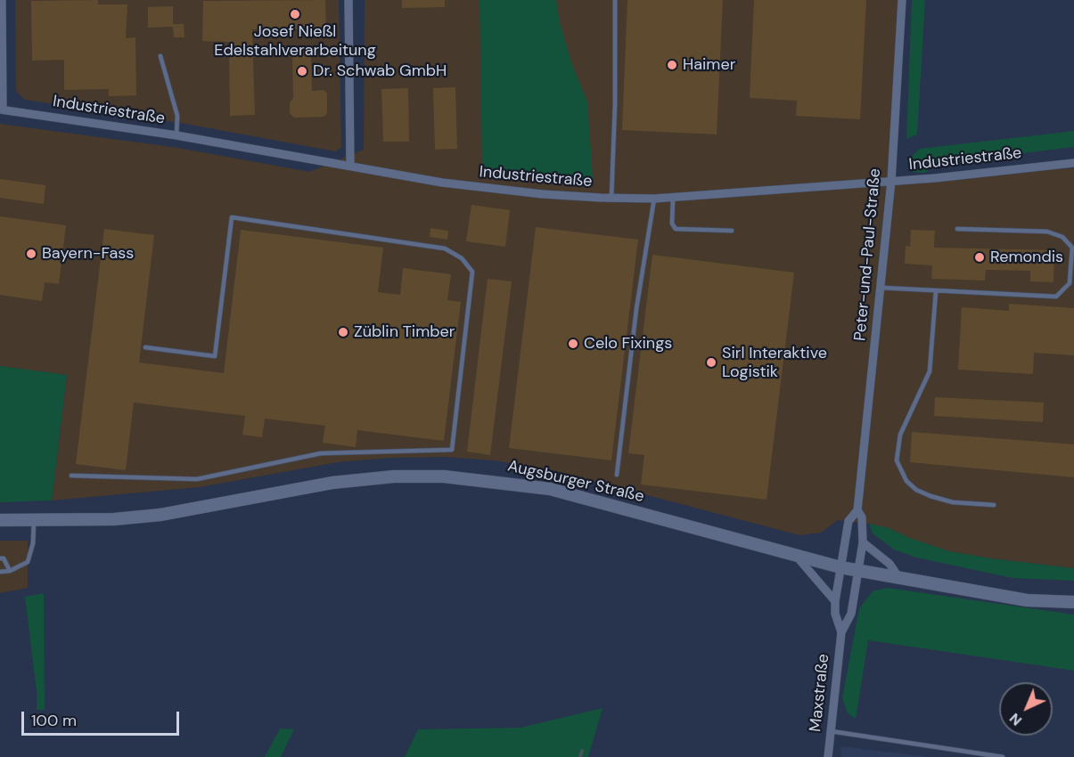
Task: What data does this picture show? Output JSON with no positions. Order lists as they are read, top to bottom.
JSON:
{
  "streets": {
    "main road": ["Augsburger Straße"],
    "street": ["Industriestraße", "Peter-und-Paul-Straße", "Maxstraße"]
  },
  "crossings": [
    ["Industriestraße", "Peter-und-Paul-Straße"],
    ["Peter-und-Paul-Straße", "Augsburger Straße"],
    ["Peter-und-Paul-Straße", "Maxstraße"],
    ["Augsburger Straße", "Maxstraße"]
  ],
  "places": [
    "Josef Nießl Edelstahlverarbeitung",
    "Haimer",
    "Dr. Schwab GmbH",
    "Bayern-Fass",
    "Remondis",
    "Züblin Timber",
    "Celo Fixings",
    "Sirl Interaktive Logistik"
  ],
  "scale_bar": "100 m",
  "north": "bottom left"
}
